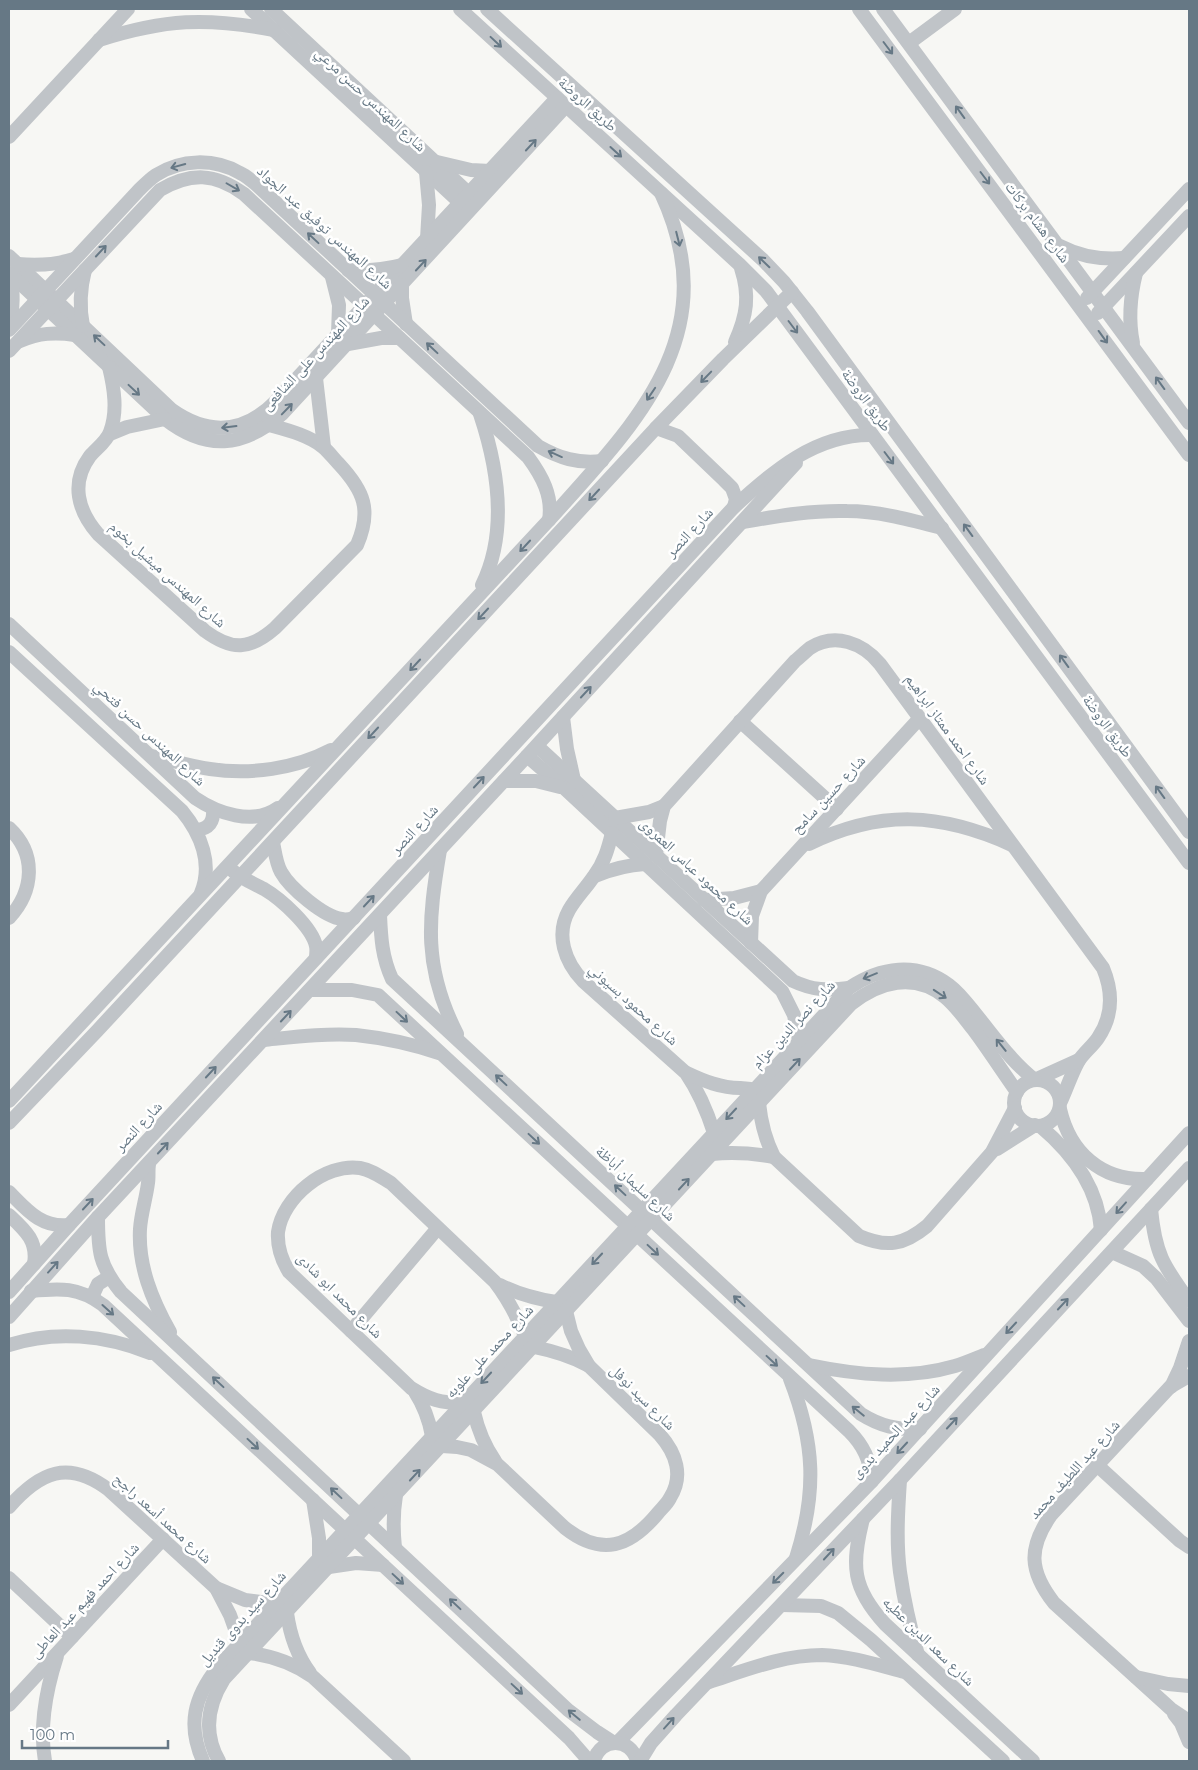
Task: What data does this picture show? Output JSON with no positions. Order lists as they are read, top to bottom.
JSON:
{
  "streets": {
    "street": [
      "شارع المهندس حسن مرعي",
      "طريق الروضة",
      "شارع هشام بركات",
      "شارع المهندس توفيق عبد الجواد",
      "شارع المهندس على الشافعى",
      "شارع النصر",
      "شارع المهندس ميشيل بخوم",
      "شارع احمد ممتاز ابراهيم",
      "شارع المهندس حسن فتحي",
      "شارع حسين سامح",
      "شارع محمود عباس العمروى",
      "شارع محمود بسيوني",
      "شارع نصر الدين عزام",
      "شارع سليمان أباظة",
      "شارع محمد ابو شادى",
      "شارع محمد على علوبه",
      "شارع سيد نوفل",
      "شارع عبد الحميد بدوى",
      "شارع عبد اللطيف محمد",
      "شارع محمد أسعد راجح",
      "شارع احمد فهيم عبد العاطى",
      "شارع سيد بدوى قنديل",
      "شارع سعد الدين عطيه"
    ]
  },
  "crossings": [
    ["شارع المهندس حسن مرعي", "شارع المهندس على الشافعى"],
    ["طريق الروضة", "شارع المهندس على الشافعى"],
    ["طريق الروضة", "شارع النصر"],
    ["شارع المهندس توفيق عبد الجواد", "شارع المهندس على الشافعى"],
    ["شارع المهندس على الشافعى", "شارع المهندس ميشيل بخوم"],
    ["شارع احمد ممتاز ابراهيم", "شارع حسين سامح"],
    ["شارع احمد ممتاز ابراهيم", "شارع محمود عباس العمروى"],
    ["شارع احمد ممتاز ابراهيم", "شارع نصر الدين عزام"],
    ["شارع حسين سامح", "شارع محمود عباس العمروى"],
    ["شارع محمود عباس العمروى", "شارع محمود بسيوني"],
    ["شارع محمود عباس العمروى", "شارع نصر الدين عزام"],
    ["شارع محمود بسيوني", "شارع نصر الدين عزام"],
    ["شارع نصر الدين عزام", "شارع سليمان أباظة"],
    ["شارع نصر الدين عزام", "شارع محمد على علوبه"],
    ["شارع سليمان أباظة", "شارع محمد على علوبه"],
    ["شارع سليمان أباظة", "شارع عبد الحميد بدوى"],
    ["شارع محمد ابو شادى", "شارع محمد على علوبه"],
    ["شارع محمد ابو شادى", "شارع سيد نوفل"],
    ["شارع محمد على علوبه", "شارع سيد نوفل"],
    ["شارع محمد على علوبه", "شارع سيد بدوى قنديل"],
    ["شارع محمد أسعد راجح", "شارع احمد فهيم عبد العاطى"],
    ["شارع محمد أسعد راجح", "شارع سيد بدوى قنديل"]
  ],
  "scale_bar": "100 m"
}
